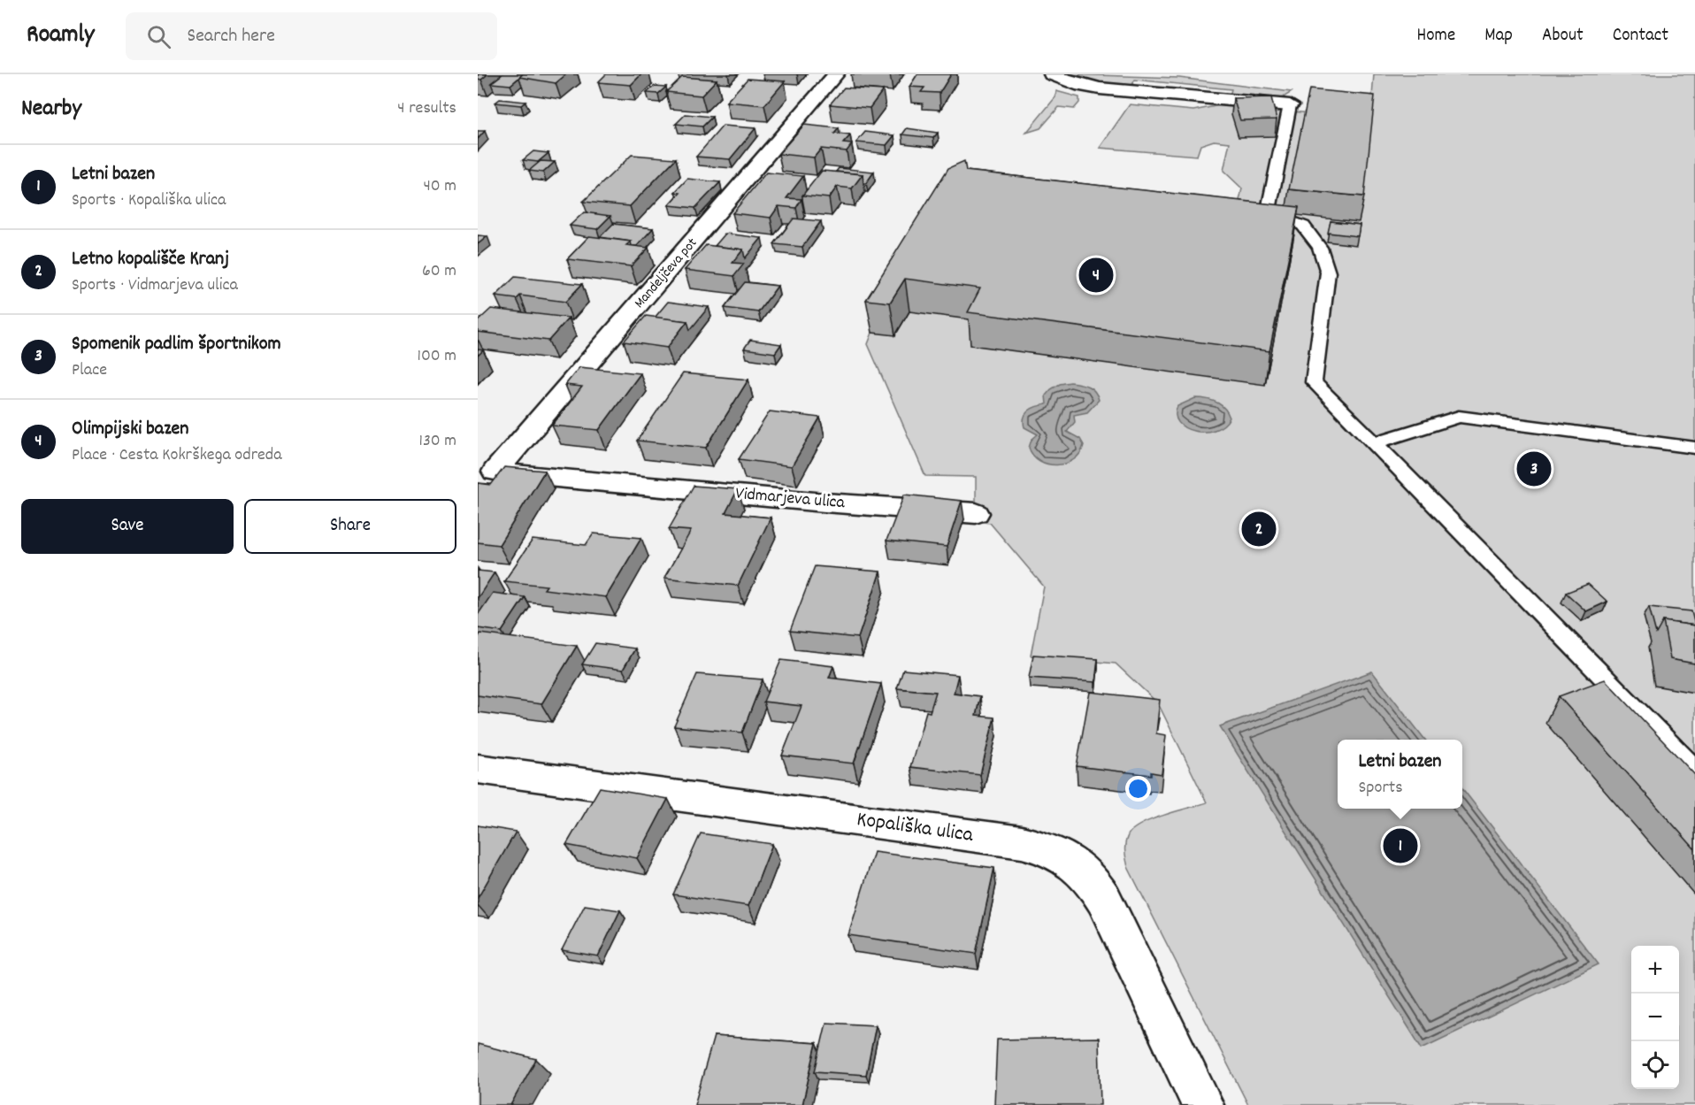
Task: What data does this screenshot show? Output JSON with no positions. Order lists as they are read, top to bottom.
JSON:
{
  "streets": {
    "street": ["Mandeljčeva pot", "Vidmarjeva ulica", "Kopališka ulica"]
  },
  "crossings": [
    ["Mandeljčeva pot", "Vidmarjeva ulica"]
  ],
  "page": {
    "header": "Roamly",
    "search": "Search here",
    "nav": [
      "Home",
      "Map",
      "About",
      "Contact"
    ],
    "heading": ["Nearby", "4 results"],
    "list": [
      {
        "mark": "1",
        "name": "Letni bazen",
        "note": "Sports · Kopališka ulica",
        "value": "40 m"
      },
      {
        "mark": "2",
        "name": "Letno kopališče Kranj",
        "note": "Sports · Vidmarjeva ulica",
        "value": "60 m"
      },
      {
        "mark": "3",
        "name": "Spomenik padlim športnikom",
        "note": "Place",
        "value": "100 m"
      },
      {
        "mark": "4",
        "name": "Olimpijski bazen",
        "note": "Place · Cesta Kokrškega odreda",
        "value": "130 m"
      }
    ],
    "pins": [
      "4",
      "3",
      "2",
      "1"
    ],
    "buttons": ["Save", "Share"],
    "popup": ["Letni bazen", "Sports"],
    "map_buttons": ["+", "−"]
  }
}
